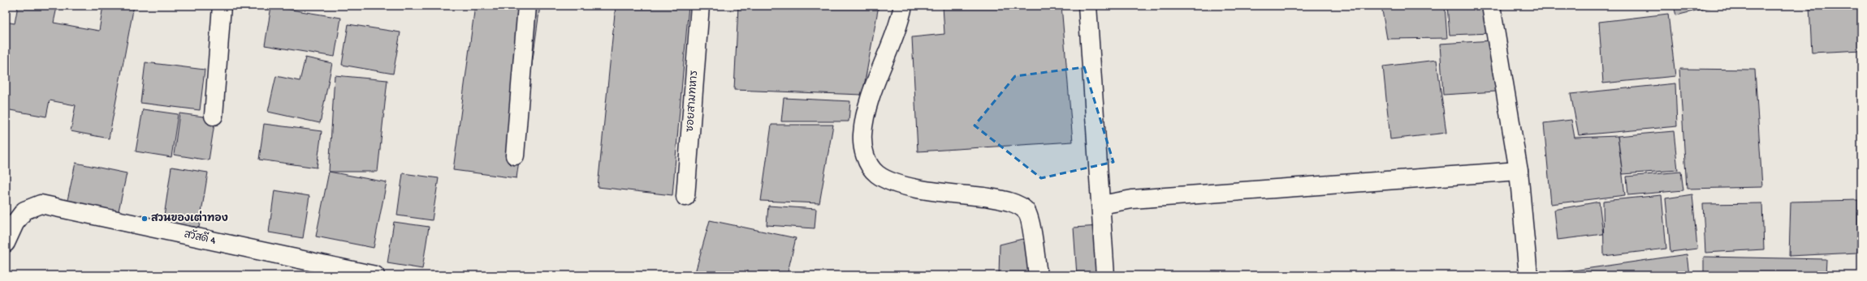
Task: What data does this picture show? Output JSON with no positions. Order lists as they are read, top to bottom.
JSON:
{
  "streets": {
    "street": ["ซอยสามทหาร", "สวัสดี 4"]
  },
  "places": ["สวนของเต่าทอง"]
}
